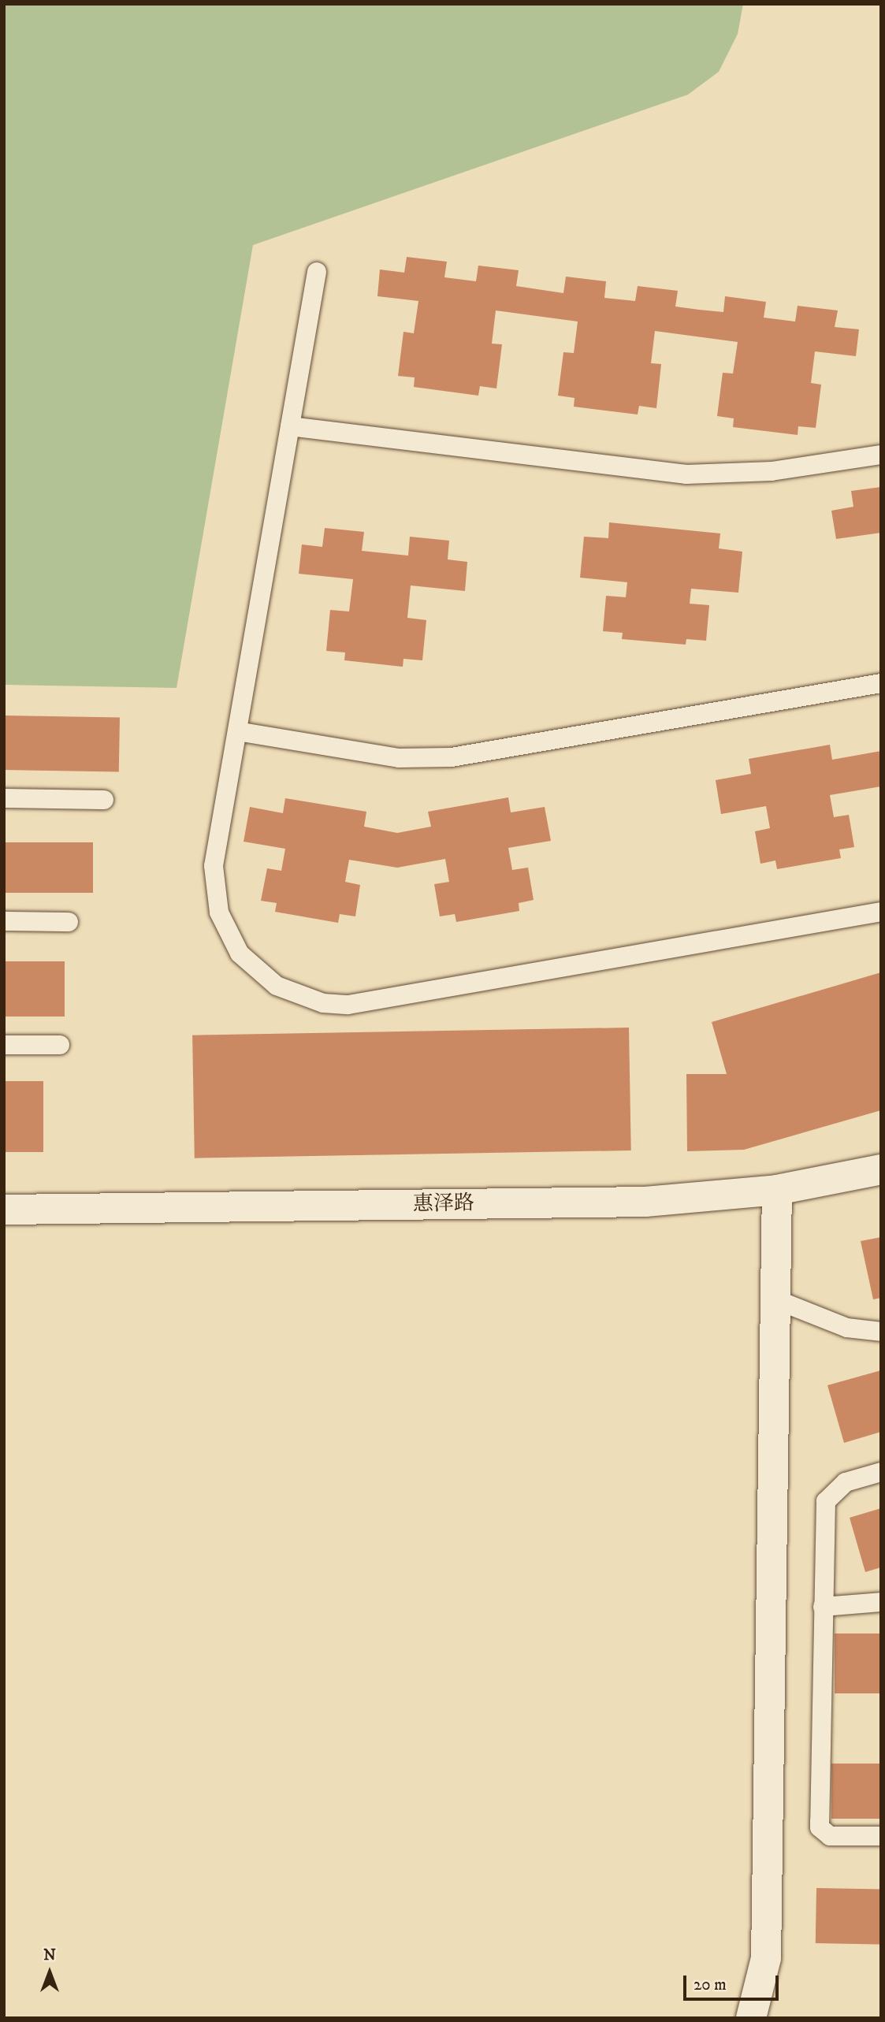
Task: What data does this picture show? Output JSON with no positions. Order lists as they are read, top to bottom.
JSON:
{
  "streets": {
    "street": ["惠泽路"]
  },
  "scale_bar": "20 m",
  "north": "top"
}
